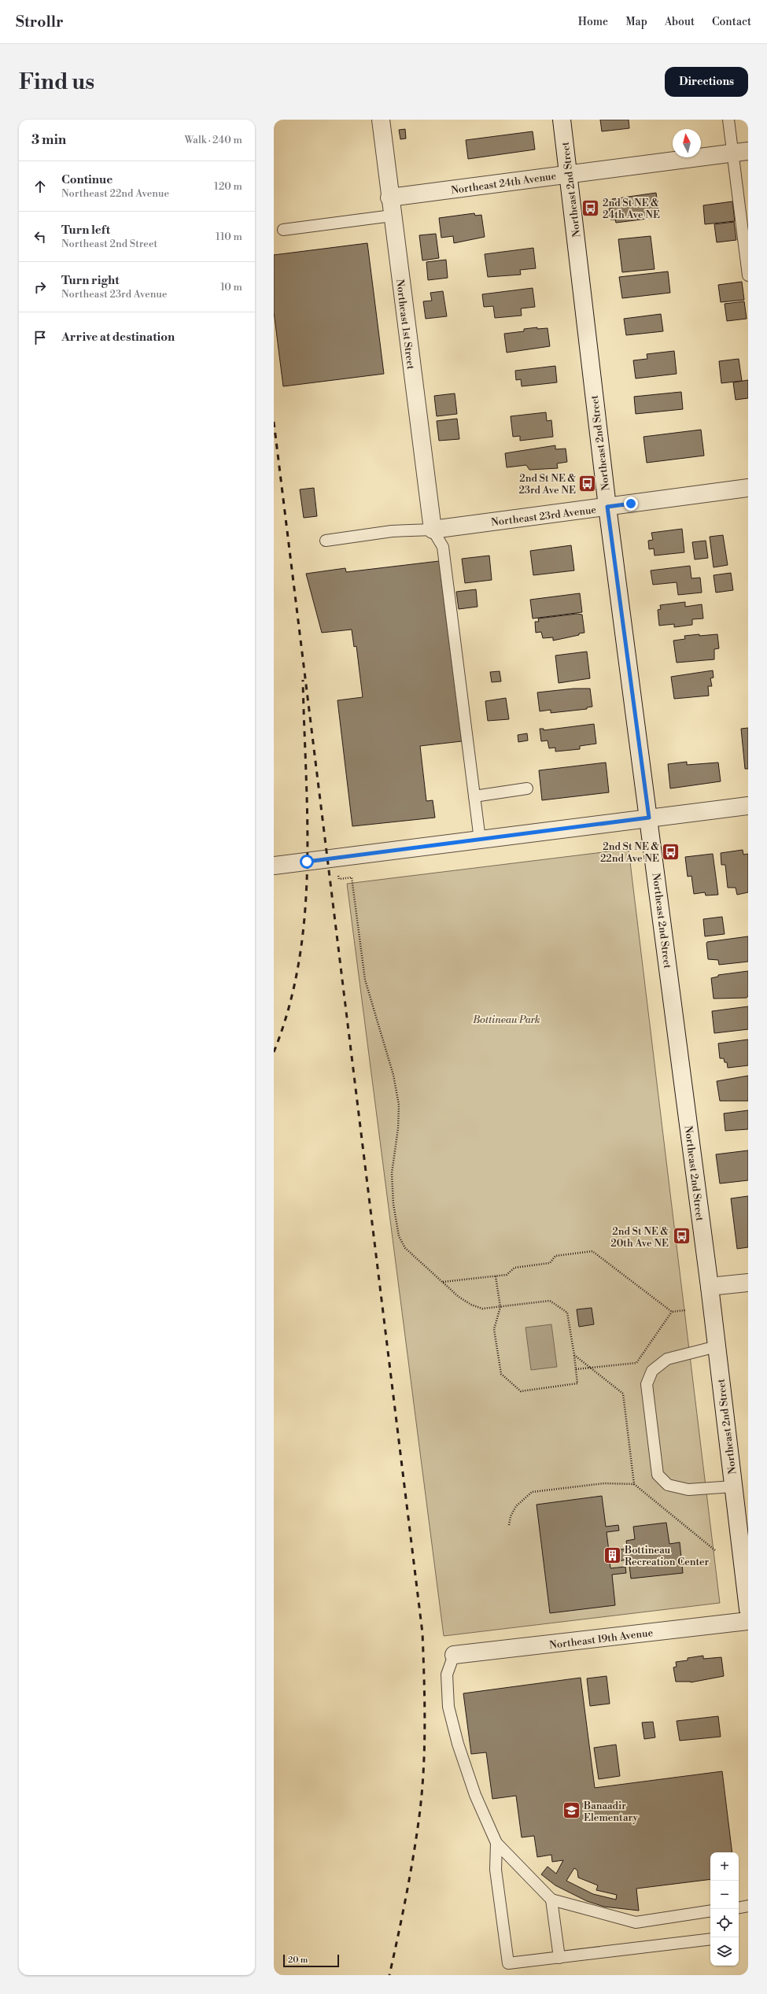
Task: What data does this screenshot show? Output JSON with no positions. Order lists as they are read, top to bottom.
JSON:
{
  "streets": {
    "street": [
      "Northeast 24th Avenue",
      "Northeast 2nd Street",
      "Northeast 1st Street",
      "Northeast 23rd Avenue",
      "Northeast 19th Avenue"
    ]
  },
  "crossings": [
    ["Northeast 24th Avenue", "Northeast 2nd Street"],
    ["Northeast 24th Avenue", "Northeast 1st Street"],
    ["Northeast 2nd Street", "Northeast 23rd Avenue"],
    ["Northeast 1st Street", "Northeast 23rd Avenue"]
  ],
  "parks": ["Bottineau Park"],
  "places": {
    "bus stop": [
      "2nd St NE & 24th Ave NE",
      "2nd St NE & 23rd Ave NE",
      "2nd St NE & 22nd Ave NE",
      "2nd St NE & 20th Ave NE"
    ],
    "building": ["Bottineau Recreation Center"],
    "school or university": ["Banaadir Elementary"]
  },
  "scale_bar": "20 m",
  "north": "top",
  "page": {
    "header": "Strollr",
    "nav": [
      "Home",
      "Map",
      "About",
      "Contact"
    ],
    "buttons": "Directions",
    "title": "Find us",
    "heading": ["3 min", "Walk · 240 m"],
    "list": [
      ["Continue", "Northeast 22nd Avenue", "120 m"],
      ["Turn left", "Northeast 2nd Street", "110 m"],
      ["Turn right", "Northeast 23rd Avenue", "10 m"],
      "Arrive at destination"
    ],
    "map_buttons": ["+", "−"],
    "scale": "20 m"
  }
}
